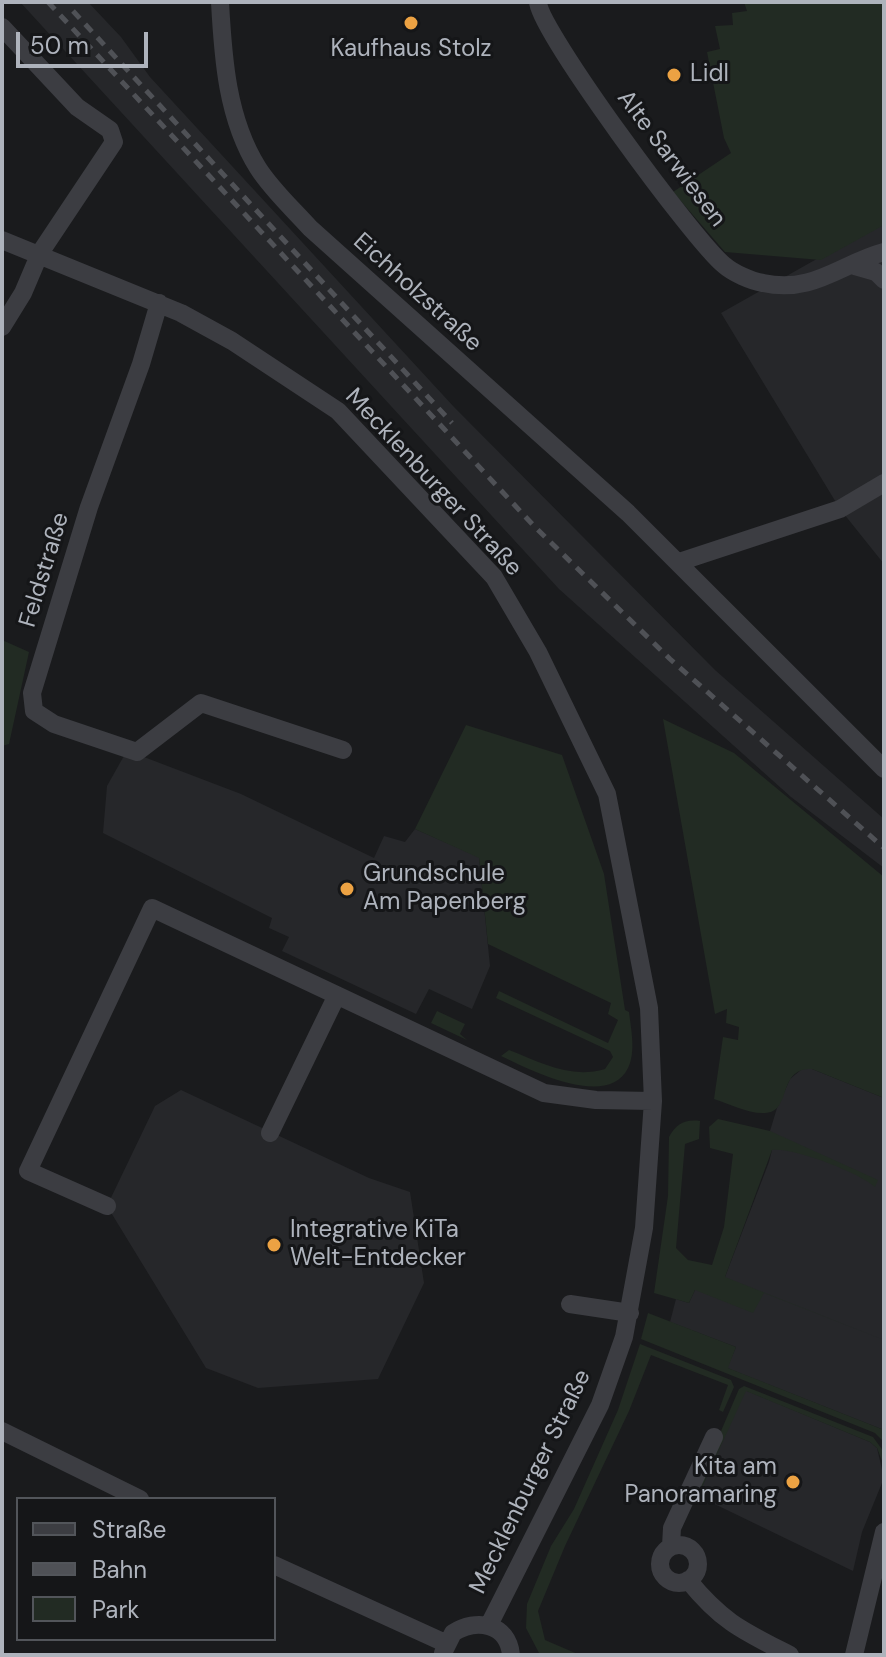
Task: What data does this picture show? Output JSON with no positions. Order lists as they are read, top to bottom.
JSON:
{
  "streets": {
    "street": [
      "Alte Sarwiesen",
      "Eichholzstraße",
      "Mecklenburger Straße",
      "Feldstraße"
    ]
  },
  "crossings": [
    ["Mecklenburger Straße", "Feldstraße"]
  ],
  "places": [
    "Kaufhaus Stolz",
    "Lidl",
    "Grundschule Am Papenberg",
    "Integrative KiTa Welt-Entdecker",
    "Kita am Panoramaring"
  ],
  "legend": ["Straße", "Bahn", "Park"],
  "scale_bar": "50 m"
}
